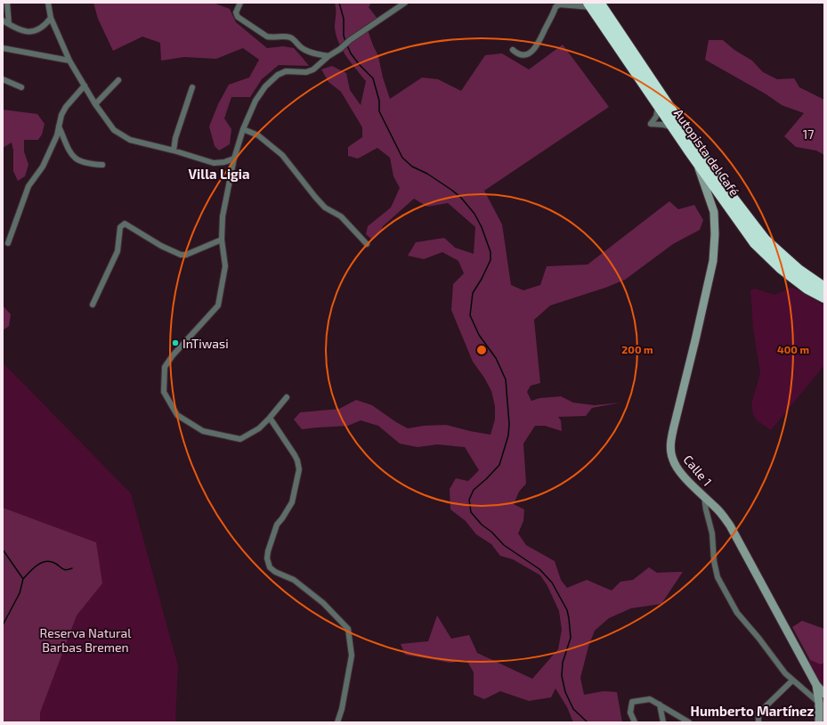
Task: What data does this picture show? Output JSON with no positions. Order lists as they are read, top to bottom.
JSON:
{
  "streets": {
    "highway": ["Autopista del Café"],
    "street": ["Calle 1"]
  },
  "crossings": [
    ["Autopista del Café", "Calle 1"]
  ],
  "districts": ["Villa Ligia", "Humberto Martínez"],
  "parks": ["17", "Reserva Natural Barbas Bremen"],
  "places": ["InTiwasi"],
  "rings": ["200 m", "400 m"]
}
